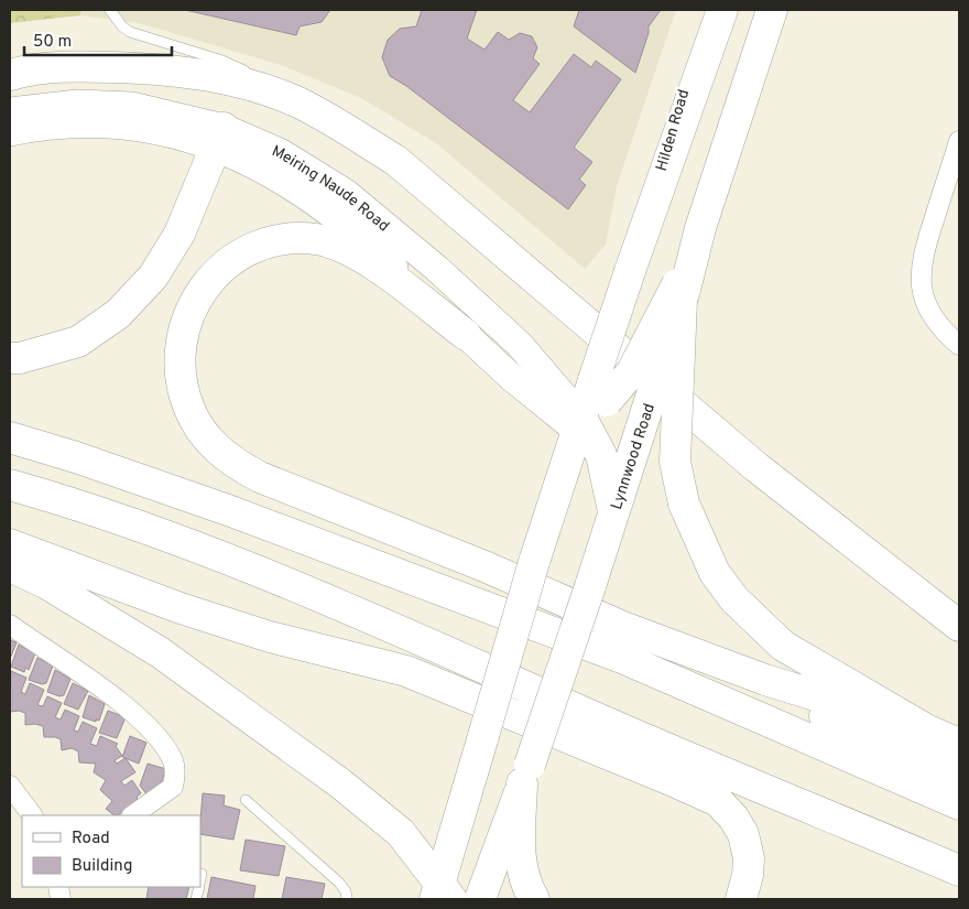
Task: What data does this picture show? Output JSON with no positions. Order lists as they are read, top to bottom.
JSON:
{
  "streets": {
    "main road": ["Meiring Naude Road", "Lynnwood Road"],
    "lane": ["Hilden Road"]
  },
  "legend": ["Road", "Building"],
  "scale_bar": "50 m"
}
